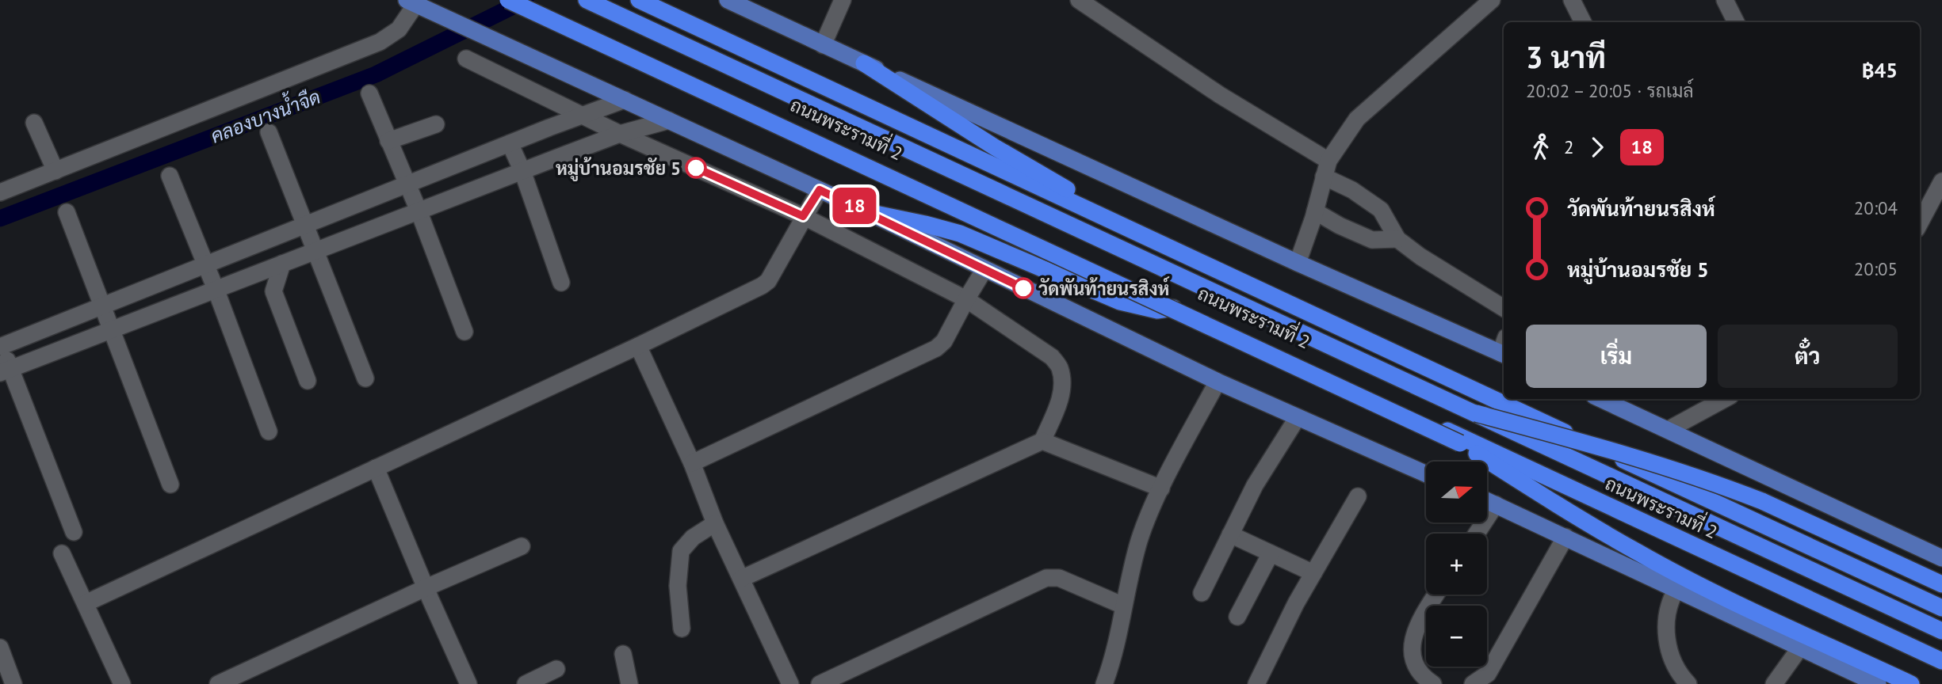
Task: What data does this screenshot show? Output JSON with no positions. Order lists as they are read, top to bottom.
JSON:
{
  "streets": {
    "highway": ["ถนนพระรามที่ 2"]
  },
  "water": ["คลองบางน้ำจืด"],
  "places": ["หมู่บ้านอมรชัย 5", "วัดพันท้ายนรสิงห์"],
  "lines": ["bus line 18"],
  "north": "right",
  "page": {
    "on_map": "18",
    "heading": ["3 นาที", "20:02 – 20:05 · รถเมล์", "฿45"],
    "legs": ["2", "18"],
    "list": [
      {
        "name": "วัดพันท้ายนรสิงห์",
        "value": "20:04"
      },
      {
        "name": "หมู่บ้านอมรชัย 5",
        "value": "20:05"
      }
    ],
    "buttons": ["เริ่ม", "ตั๋ว"],
    "map_buttons": ["+", "−"]
  }
}
